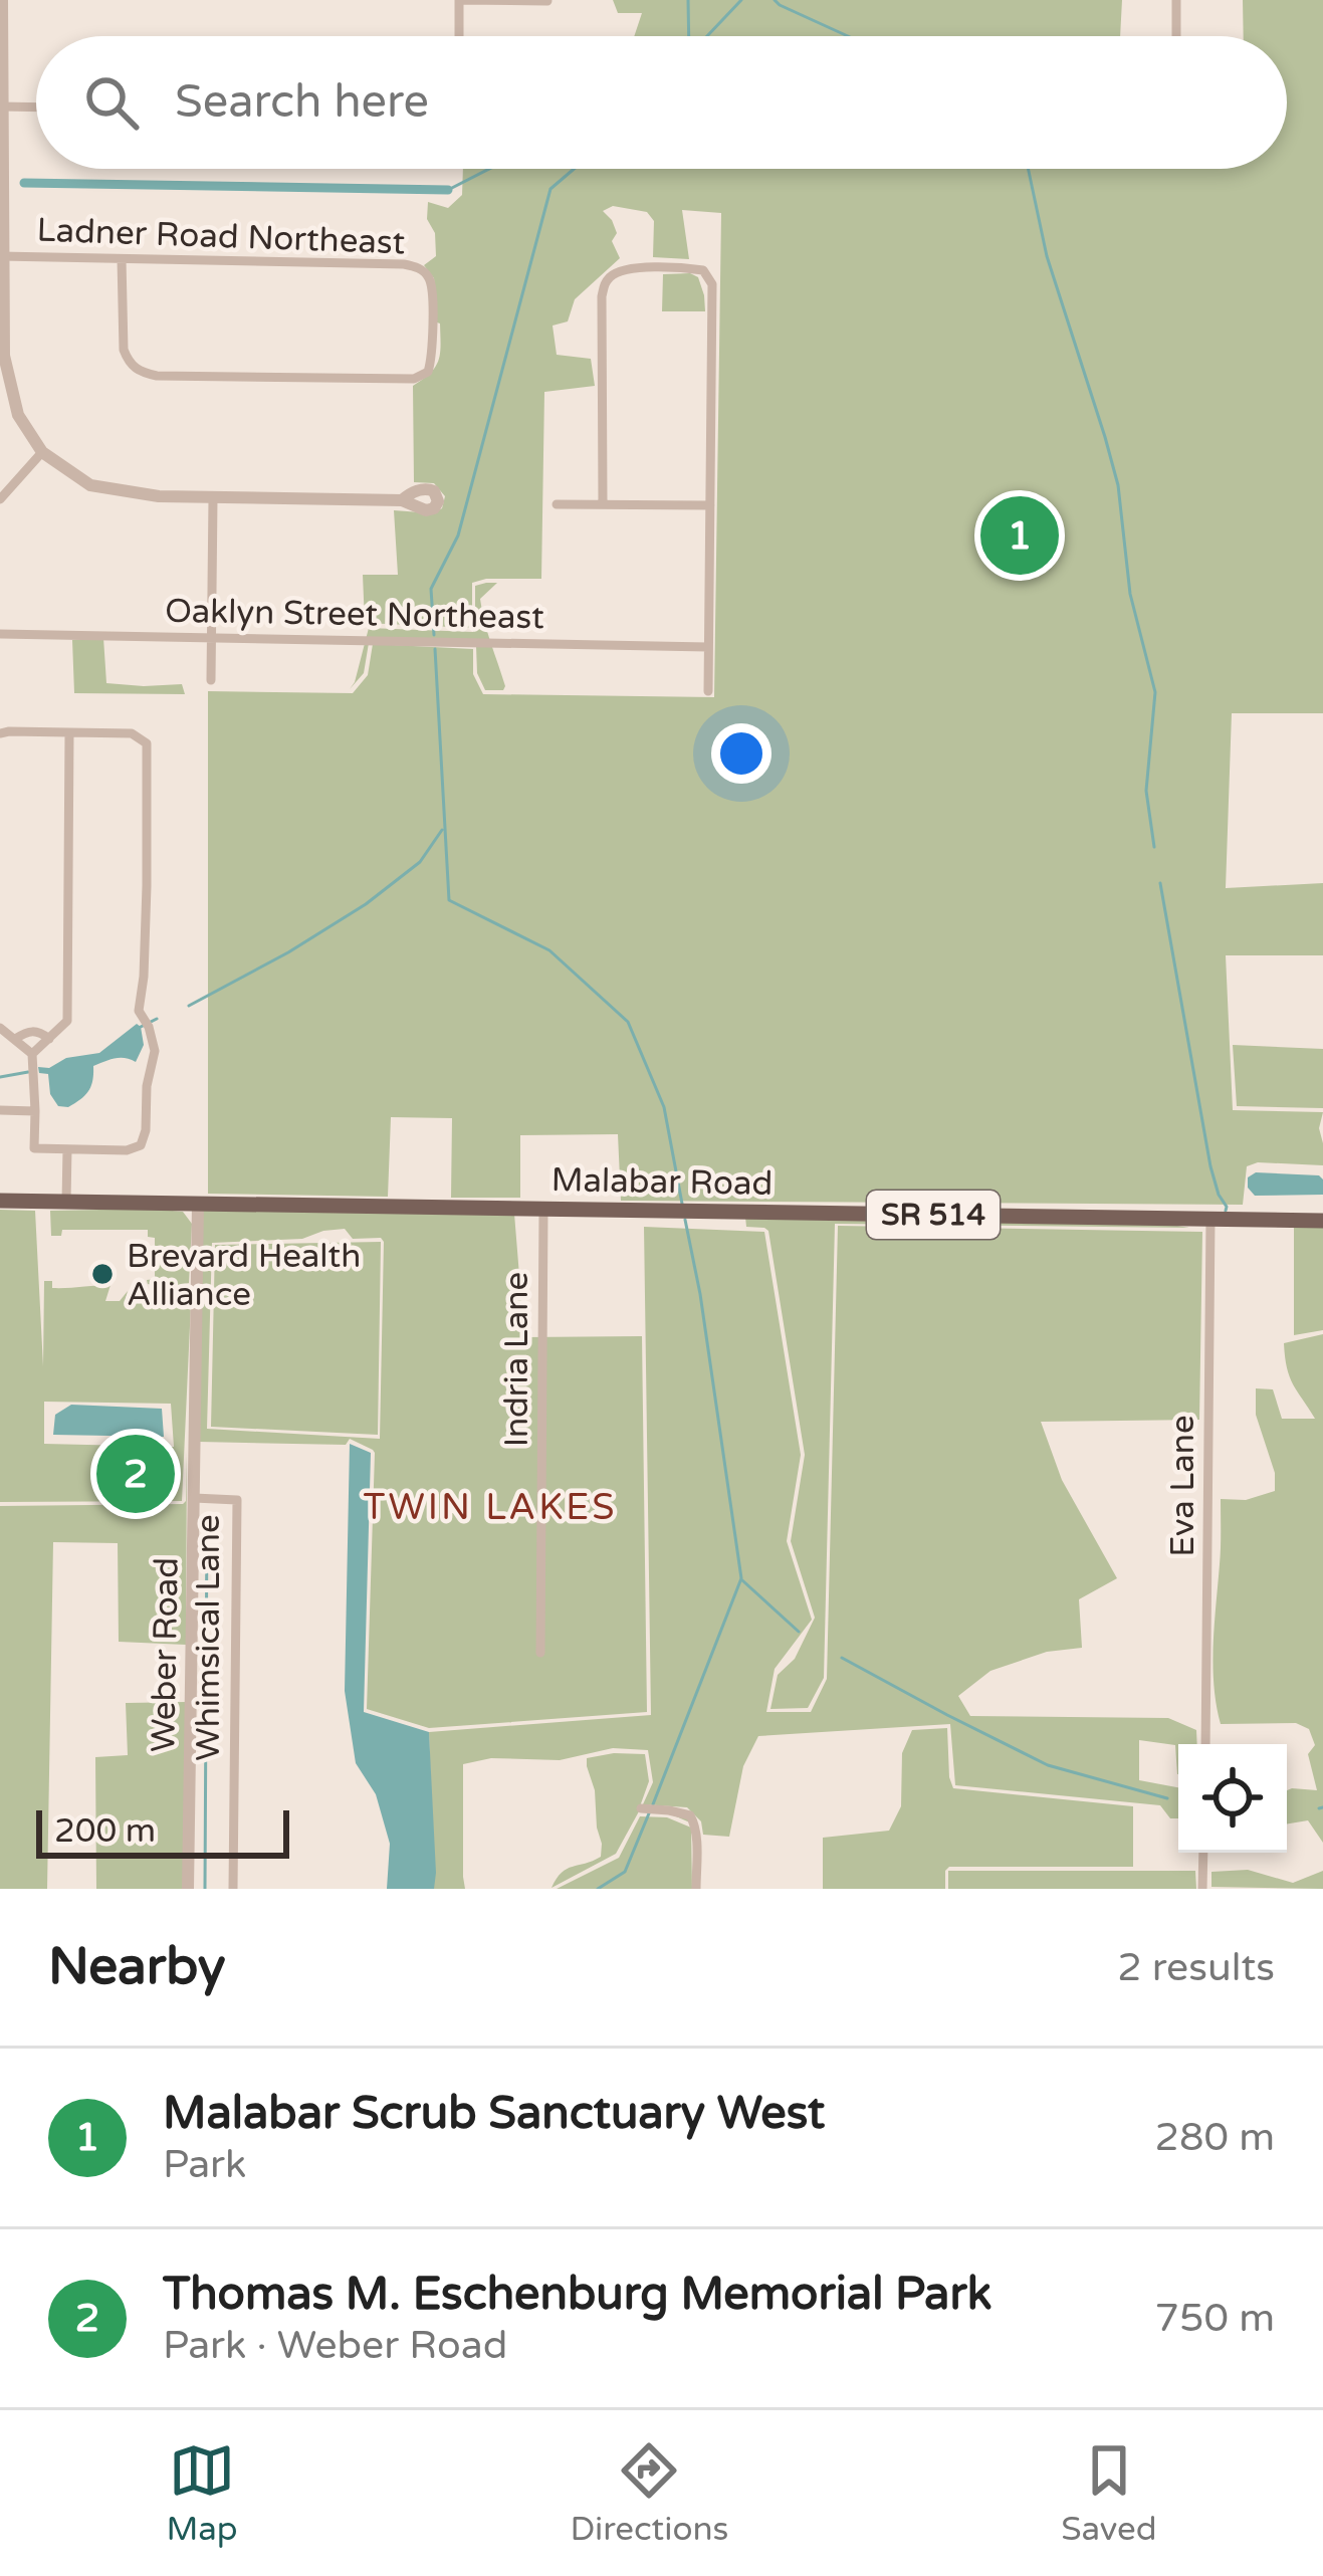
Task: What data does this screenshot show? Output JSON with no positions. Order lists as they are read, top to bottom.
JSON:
{
  "streets": {
    "main road": ["Malabar Road", "SR 514"],
    "street": [
      "Ladner Road Northeast",
      "Oaklyn Street Northeast",
      "Indria Lane",
      "Eva Lane",
      "Whimsical Lane",
      "Weber Road"
    ]
  },
  "crossings": [
    ["Malabar Road", "Indria Lane"],
    ["Malabar Road", "Eva Lane"],
    ["Malabar Road", "Weber Road"],
    ["Whimsical Lane", "Weber Road"]
  ],
  "districts": ["TWIN LAKES"],
  "places": ["Brevard Health Alliance"],
  "scale_bar": "200 m",
  "page": {
    "search": "Search here",
    "pins": ["1", "2"],
    "scale": "200 m",
    "heading": ["Nearby", "2 results"],
    "list": [
      {
        "mark": "1",
        "name": "Malabar Scrub Sanctuary West",
        "note": "Park",
        "value": "280 m"
      },
      {
        "mark": "2",
        "name": "Thomas M. Eschenburg Memorial Park",
        "note": "Park · Weber Road",
        "value": "750 m"
      }
    ],
    "nav": ["Map", "Directions", "Saved"]
  }
}
